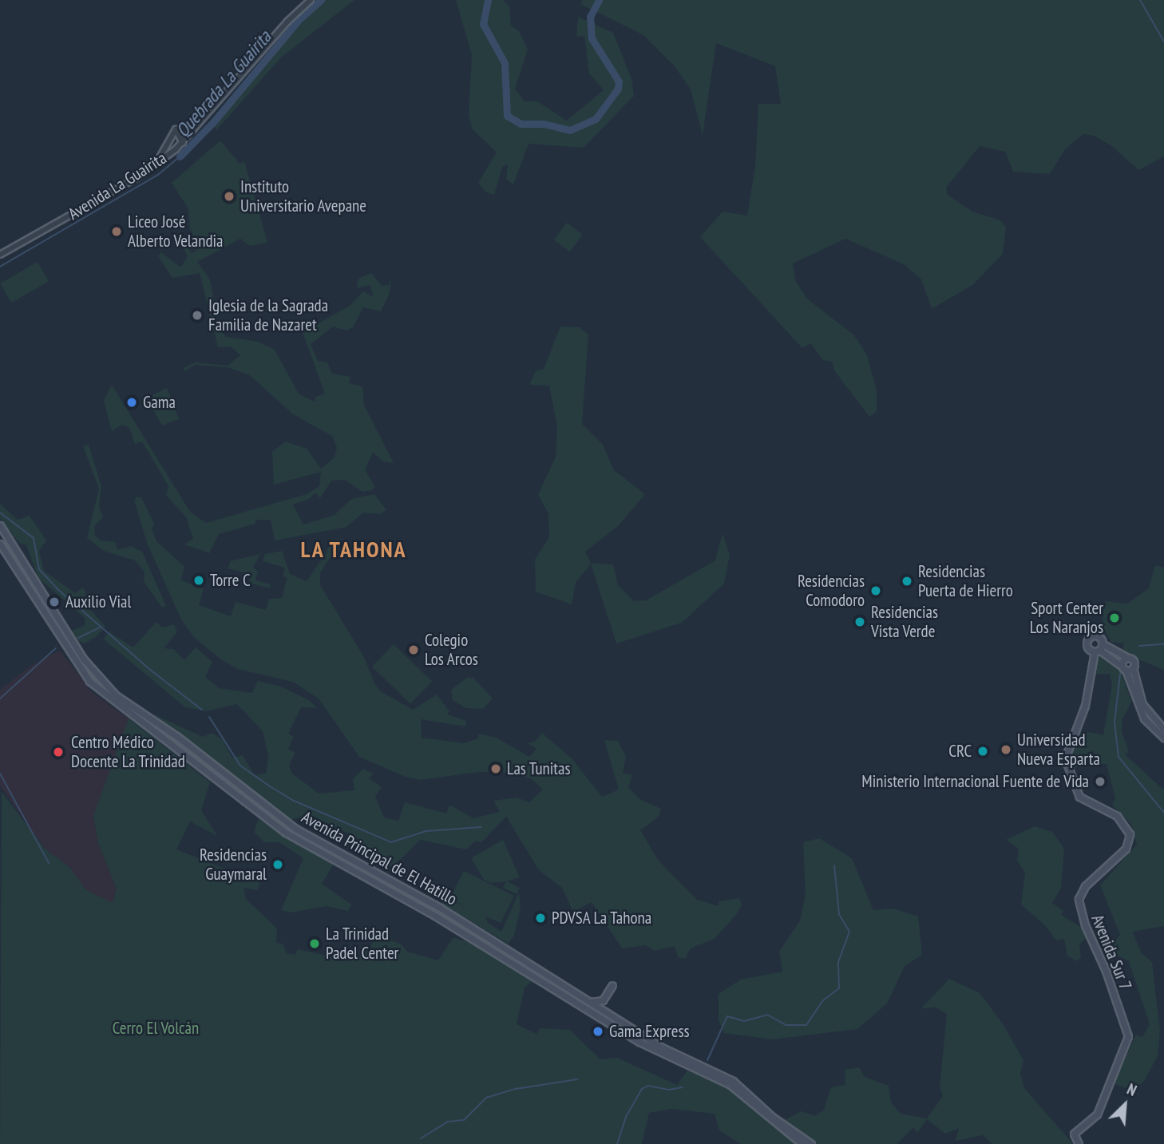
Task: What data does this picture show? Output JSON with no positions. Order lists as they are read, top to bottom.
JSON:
{
  "streets": {
    "main road": ["Avenida Principal de El Hatillo", "Avenida Sur 7"],
    "street": ["Avenida La Guairita"]
  },
  "districts": ["LA TAHONA"],
  "water": ["Quebrada La Guairita"],
  "parks": ["Cerro El Volcán"],
  "places": [
    "Instituto Universitario Avepane",
    "Liceo José Alberto Velandia",
    "Iglesia de la Sagrada Familia de Nazaret",
    "Gama",
    "Torre C",
    "Residencias Puerta de Hierro",
    "Residencias Comodoro",
    "Auxilio Vial",
    "Sport Center Los Naranjos",
    "Residencias Vista Verde",
    "Colegio Los Arcos",
    "Universidad Nueva Esparta",
    "CRC",
    "Centro Médico Docente La Trinidad",
    "Las Tunitas",
    "Ministerio Internacional Fuente de Vida",
    "Residencias Guaymaral",
    "PDVSA La Tahona",
    "La Trinidad Padel Center",
    "Gama Express"
  ],
  "north": "top right"
}
